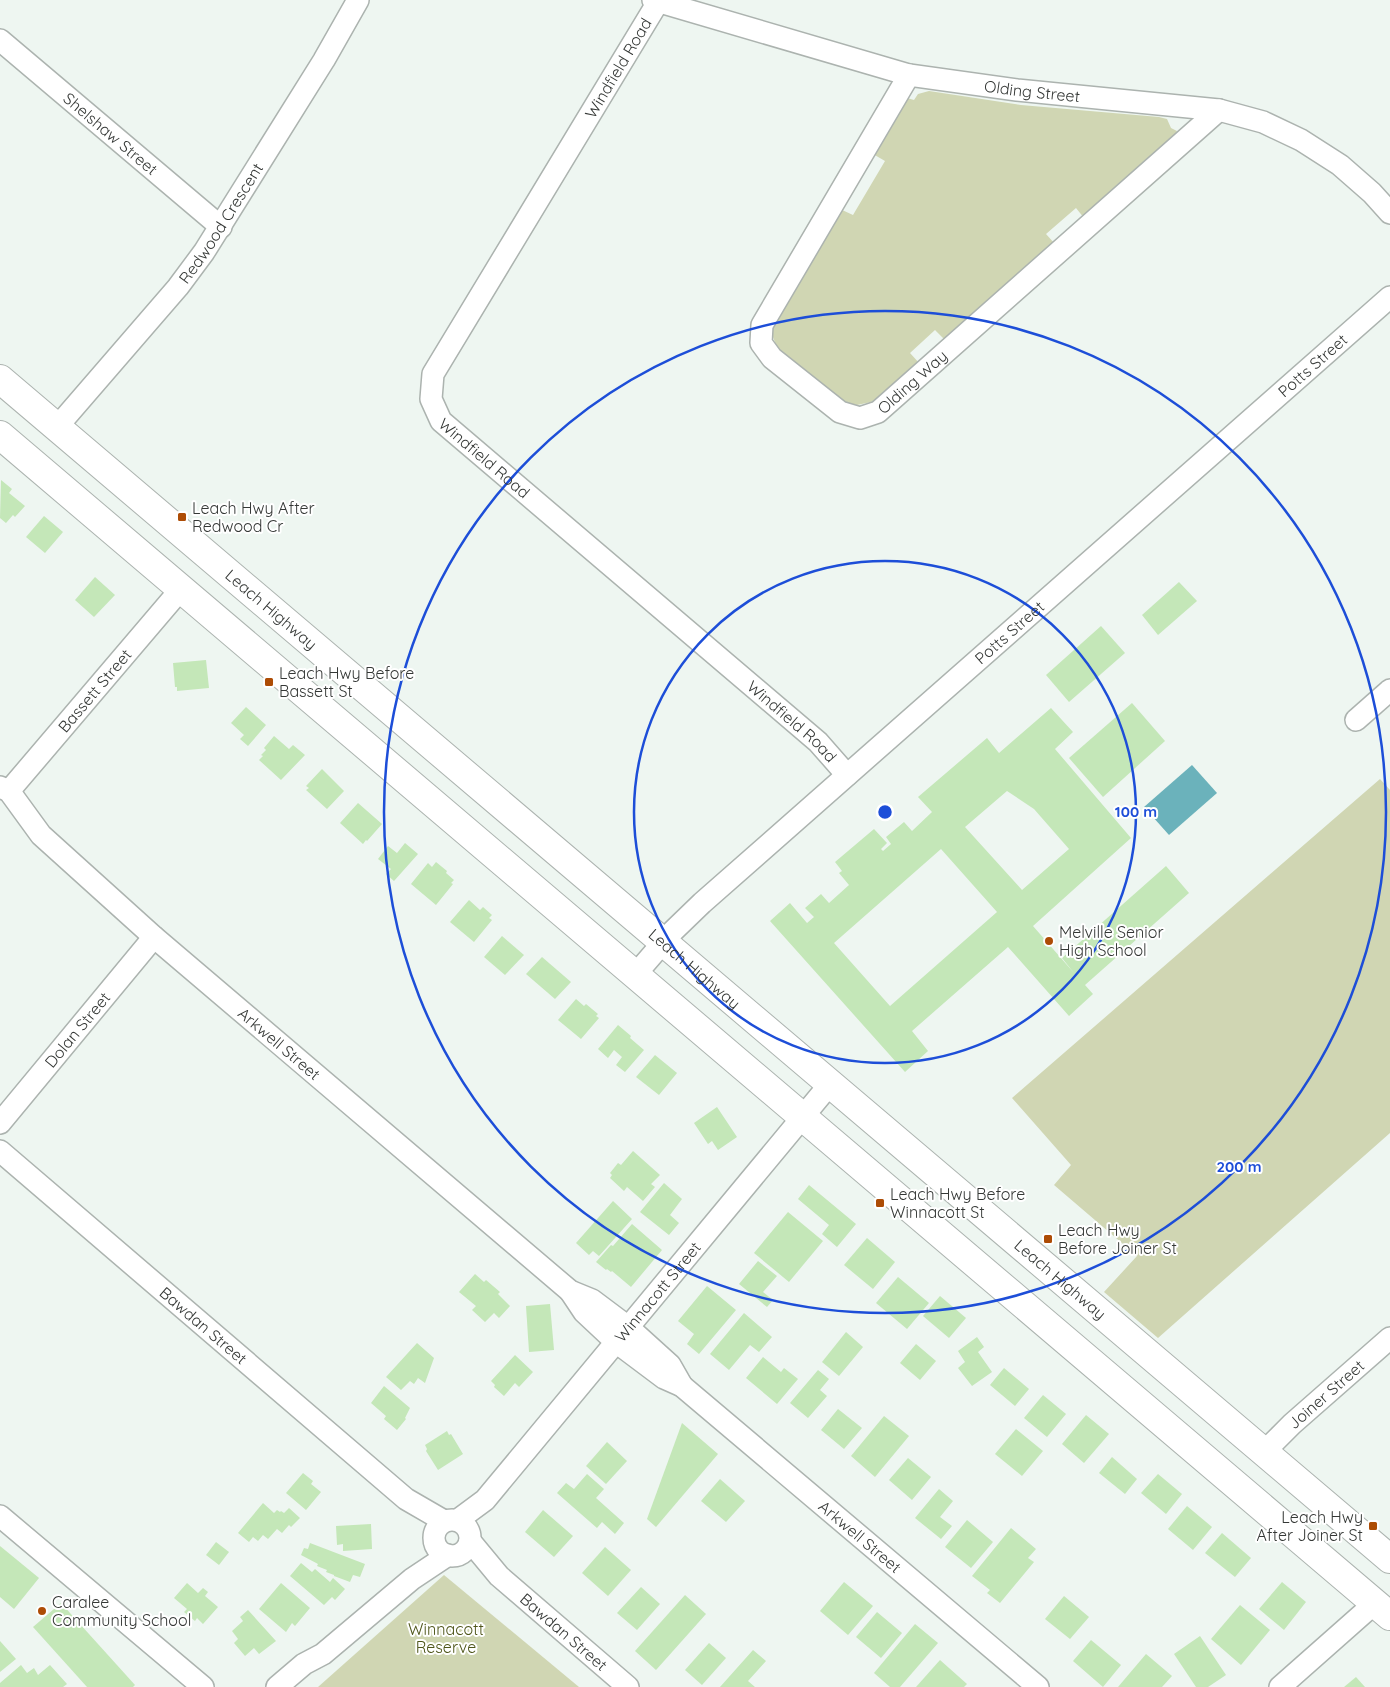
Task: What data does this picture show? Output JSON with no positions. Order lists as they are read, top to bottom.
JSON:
{
  "streets": {
    "highway": ["Leach Highway"],
    "street": [
      "Windfield Road",
      "Olding Street",
      "Shelshaw Street",
      "Redwood Crescent",
      "Potts Street",
      "Olding Way",
      "Bassett Street",
      "Dolan Street",
      "Arkwell Street",
      "Winnacott Street",
      "Bawdan Street",
      "Joiner Street"
    ]
  },
  "crossings": [
    ["Windfield Road", "Olding Street"],
    ["Windfield Road", "Potts Street"],
    ["Olding Street", "Olding Way"],
    ["Shelshaw Street", "Redwood Crescent"],
    ["Redwood Crescent", "Leach Highway"],
    ["Potts Street", "Leach Highway"],
    ["Leach Highway", "Winnacott Street"],
    ["Leach Highway", "Joiner Street"],
    ["Bassett Street", "Arkwell Street"],
    ["Dolan Street", "Arkwell Street"],
    ["Arkwell Street", "Winnacott Street"],
    ["Winnacott Street", "Bawdan Street"]
  ],
  "parks": ["Winnacott Reserve"],
  "places": {
    "transit": [
      "Leach Hwy After Redwood Cr",
      "Leach Hwy Before Bassett St",
      "Leach Hwy Before Winnacott St",
      "Leach Hwy Before Joiner St",
      "Leach Hwy After Joiner St"
    ],
    "other": ["Melville Senior High School", "Caralee Community School"]
  },
  "rings": ["100 m", "200 m"]
}
